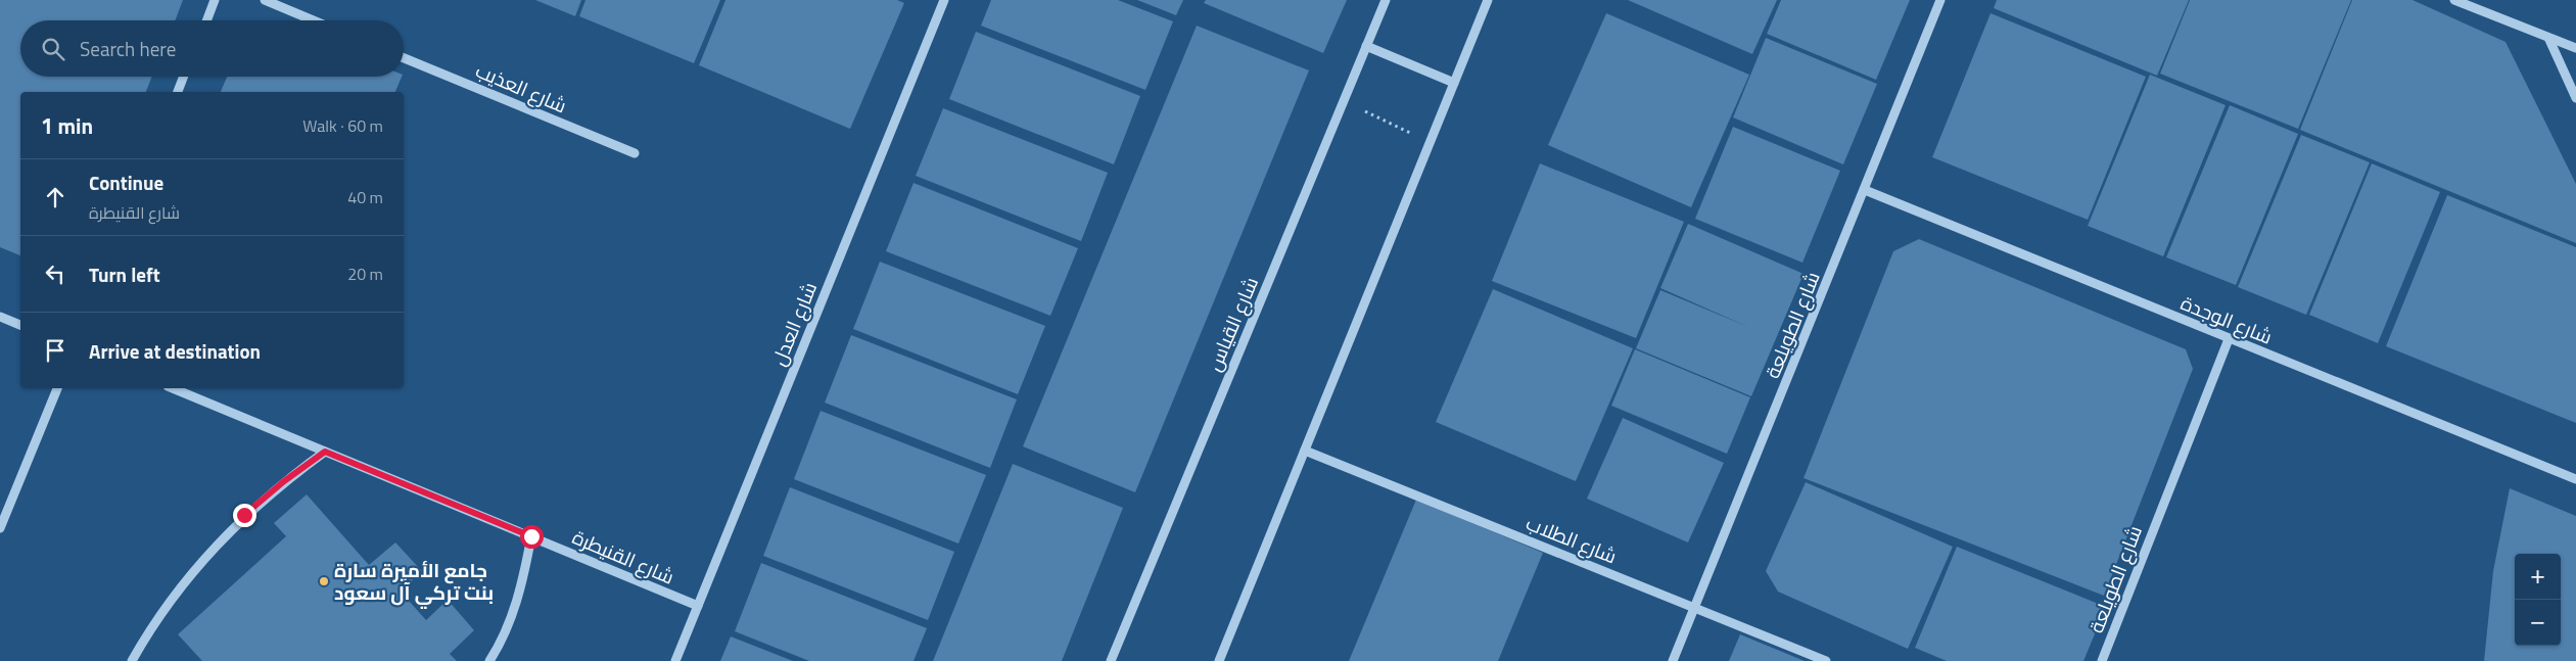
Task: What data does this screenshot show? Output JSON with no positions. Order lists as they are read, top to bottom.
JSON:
{
  "streets": {
    "street": [
      "شارع العذيب",
      "شارع الوجدة",
      "شارع العدل",
      "شارع القياس",
      "شارع الطويلعة",
      "شارع الطلاب",
      "شارع القنيطرة"
    ]
  },
  "crossings": [
    ["شارع الوجدة", "شارع الطويلعة"],
    ["شارع العدل", "شارع القنيطرة"],
    ["شارع الطويلعة", "شارع الطلاب"]
  ],
  "places": ["جامع الأميرة سارة بنت تركي آل سعود"],
  "page": {
    "search": "Search here",
    "heading": ["1 min", "Walk · 60 m"],
    "list": [
      ["Continue", "شارع القنيطرة", "40 m"],
      ["Turn left", "20 m"],
      "Arrive at destination"
    ],
    "map_buttons": ["+", "−"]
  }
}
